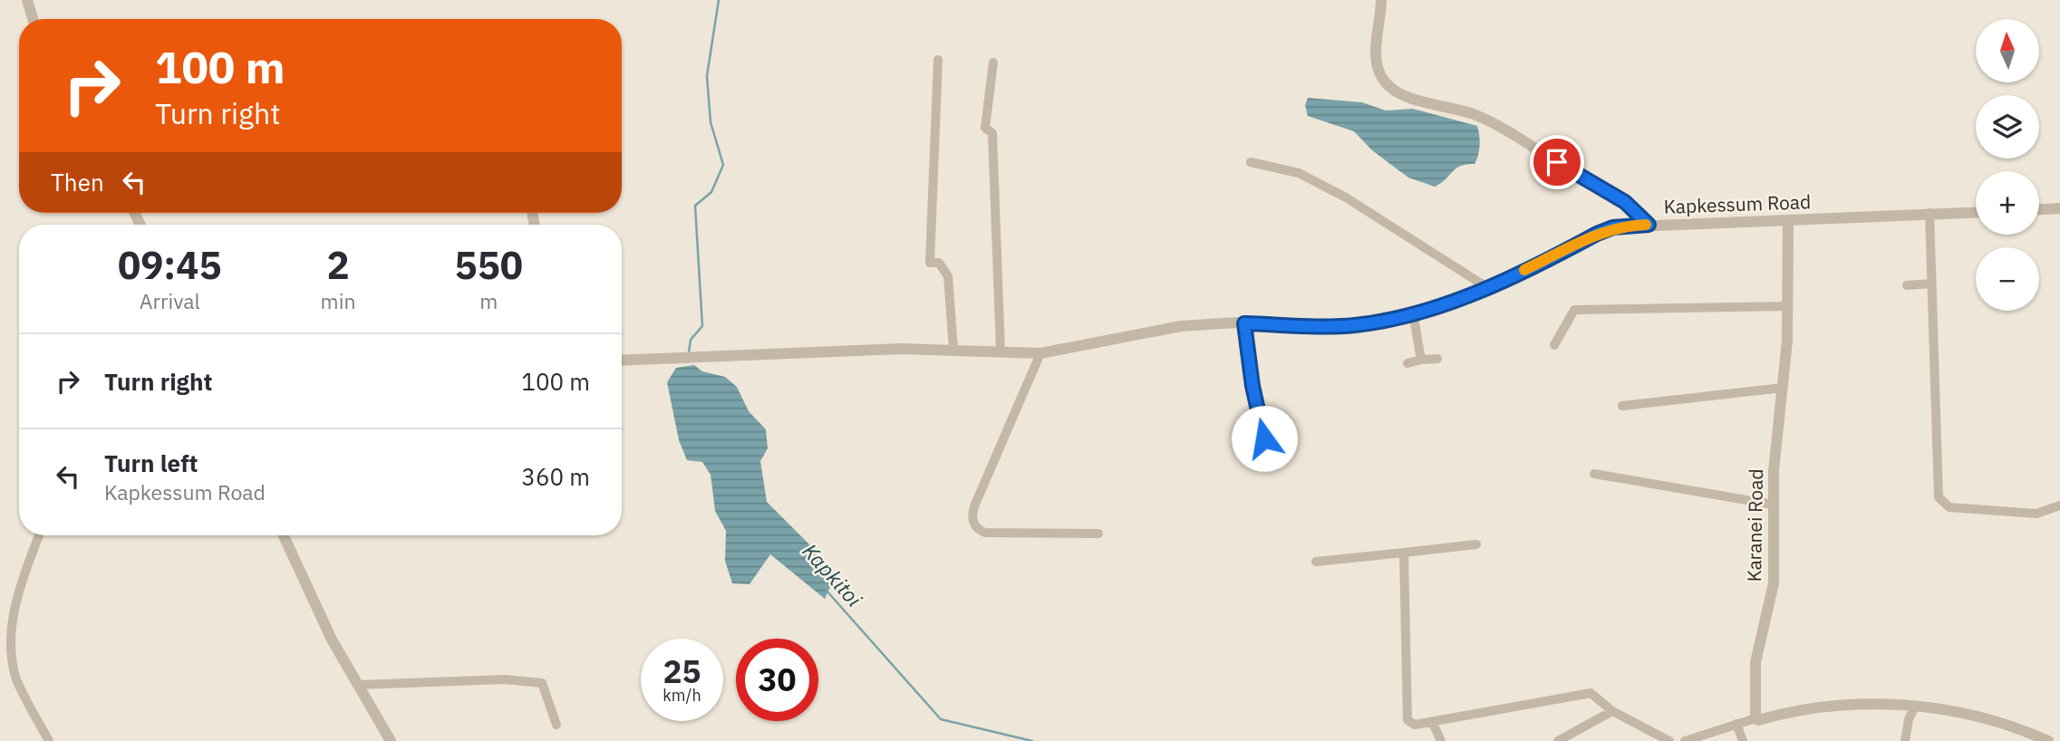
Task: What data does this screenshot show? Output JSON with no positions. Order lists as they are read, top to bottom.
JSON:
{
  "streets": {
    "street": ["Kapkessum Road", "Karanei Road"]
  },
  "crossings": [
    ["Kapkessum Road", "Karanei Road"]
  ],
  "water": ["Kapkitoi"],
  "north": "top",
  "page": {
    "map_buttons": ["+", "−"],
    "turn": ["100 m", "Turn right"],
    "then": "Then",
    "eta": [
      "09:45",
      "Arrival",
      "2",
      "min",
      "550",
      "m"
    ],
    "list": [
      {
        "name": "Turn right",
        "value": "100 m"
      },
      {
        "name": "Turn left",
        "note": "Kapkessum Road",
        "value": "360 m"
      }
    ],
    "speed": "25 km/h",
    "limit": "30"
  }
}
